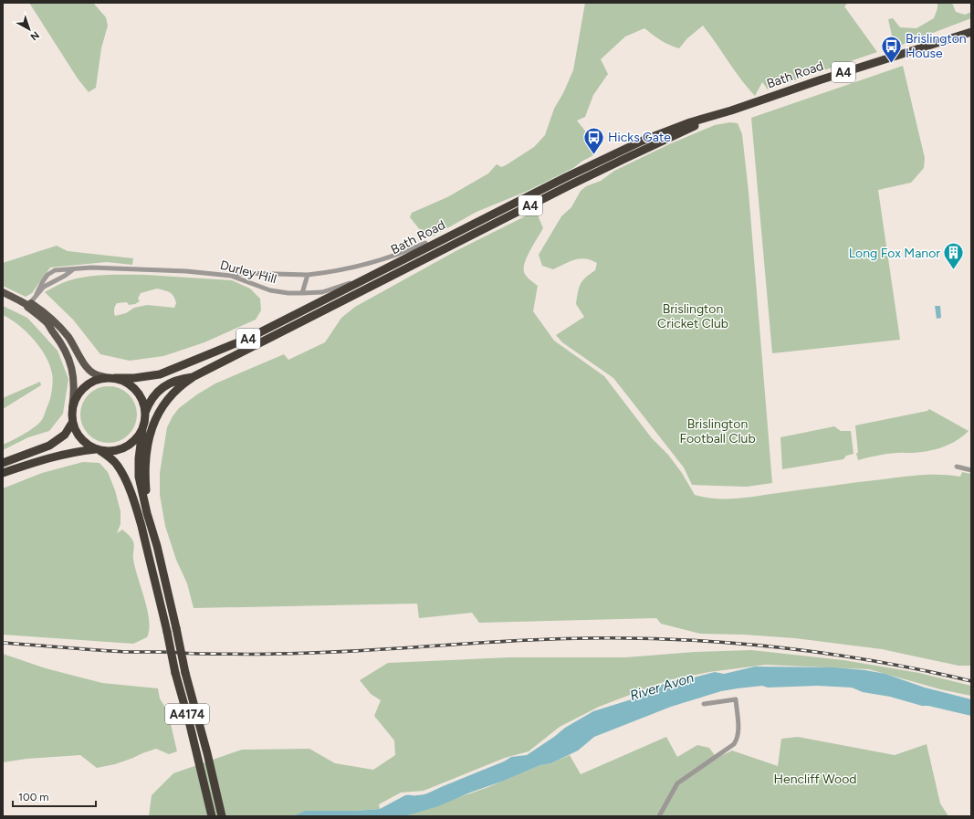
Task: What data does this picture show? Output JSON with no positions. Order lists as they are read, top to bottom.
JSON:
{
  "streets": {
    "highway": ["A4", "Bath Road", "A4174"],
    "street": ["Durley Hill"]
  },
  "crossings": [
    ["Bath Road", "Durley Hill"],
    ["Bath Road", "A4174"]
  ],
  "water": ["River Avon"],
  "parks": ["Brislington Cricket Club", "Brislington Football Club", "Hencliff Wood"],
  "places": {
    "bus stop": ["Brislington House", "Hicks Gate"],
    "building": ["Long Fox Manor"]
  },
  "scale_bar": "100 m",
  "north": "bottom right"
}
